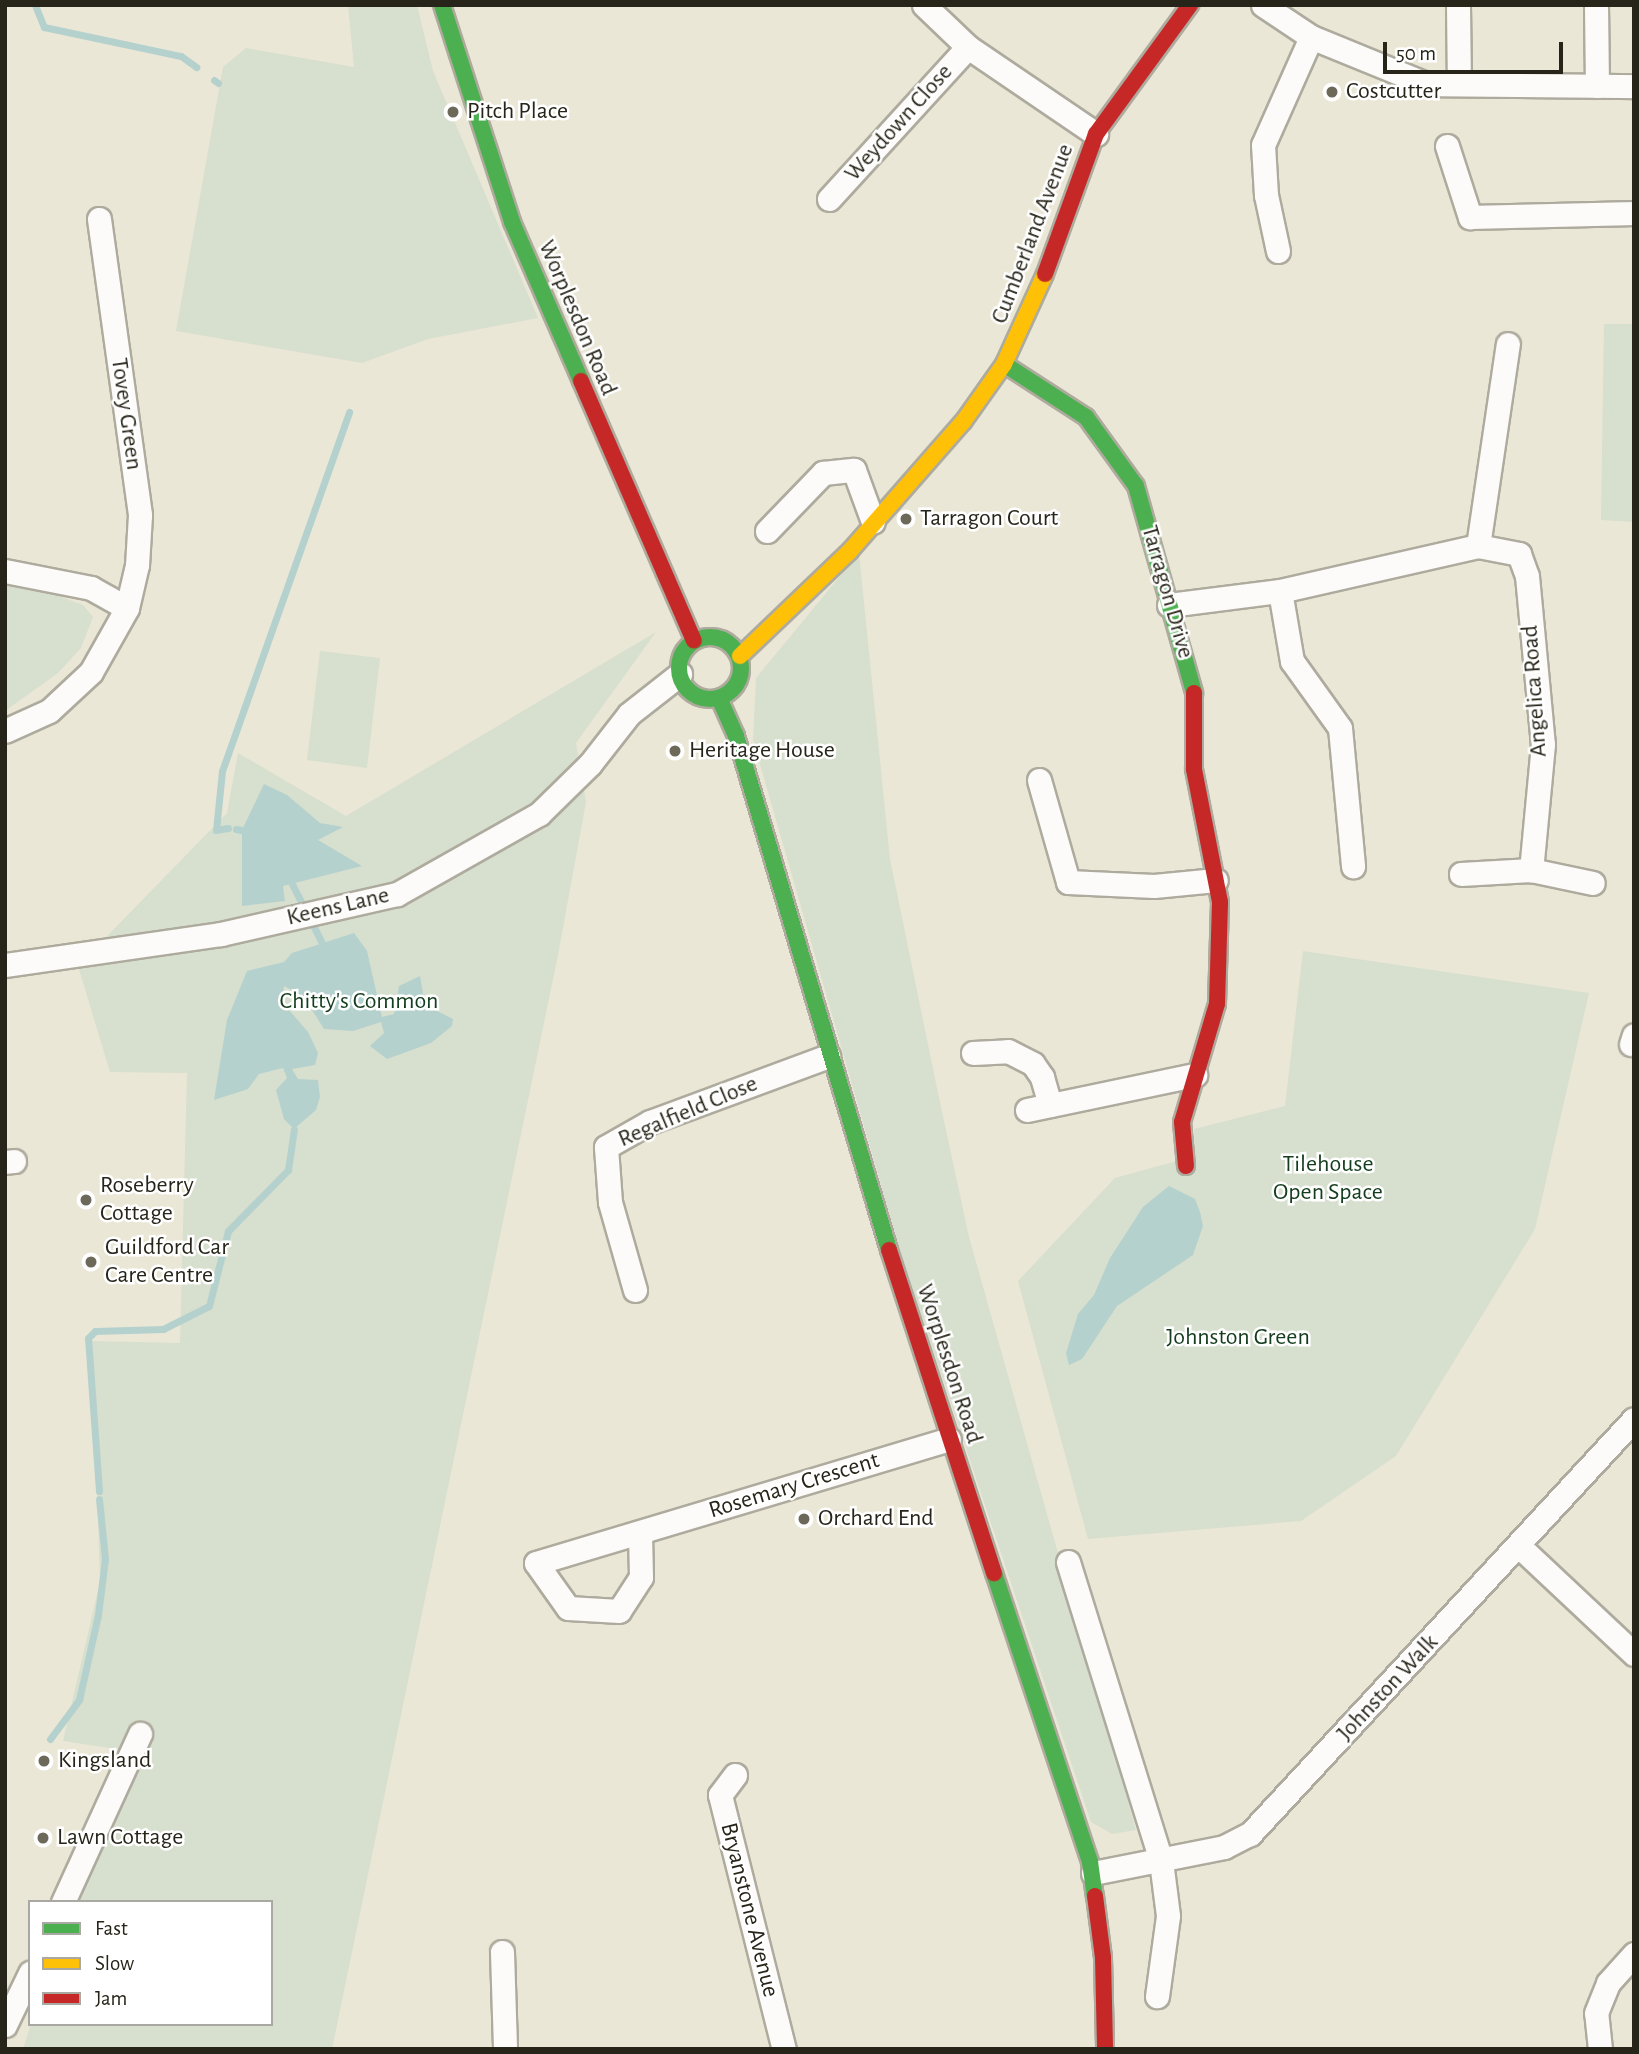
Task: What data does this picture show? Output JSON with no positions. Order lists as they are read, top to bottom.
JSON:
{
  "streets": {
    "main road": ["Cumberland Avenue", "Worplesdon Road", "Tarragon Drive"],
    "street": [
      "Weydown Close",
      "Tovey Green",
      "Angelica Road",
      "Keens Lane",
      "Regalfield Close",
      "Rosemary Crescent",
      "Johnston Walk",
      "Bryanstone Avenue"
    ]
  },
  "crossings": [
    ["Cumberland Avenue", "Worplesdon Road"],
    ["Cumberland Avenue", "Tarragon Drive"],
    ["Cumberland Avenue", "Keens Lane"],
    ["Worplesdon Road", "Keens Lane"],
    ["Worplesdon Road", "Regalfield Close"],
    ["Worplesdon Road", "Rosemary Crescent"],
    ["Worplesdon Road", "Johnston Walk"],
    ["Tarragon Drive", "Angelica Road"]
  ],
  "parks": ["Chitty's Common", "Tilehouse Open Space", "Johnston Green"],
  "places": [
    "Costcutter",
    "Pitch Place",
    "Tarragon Court",
    "Heritage House",
    "Roseberry Cottage",
    "Guildford Car Care Centre",
    "Orchard End",
    "Kingsland",
    "Lawn Cottage"
  ],
  "legend": ["Fast", "Slow", "Jam"],
  "scale_bar": "50 m"
}
